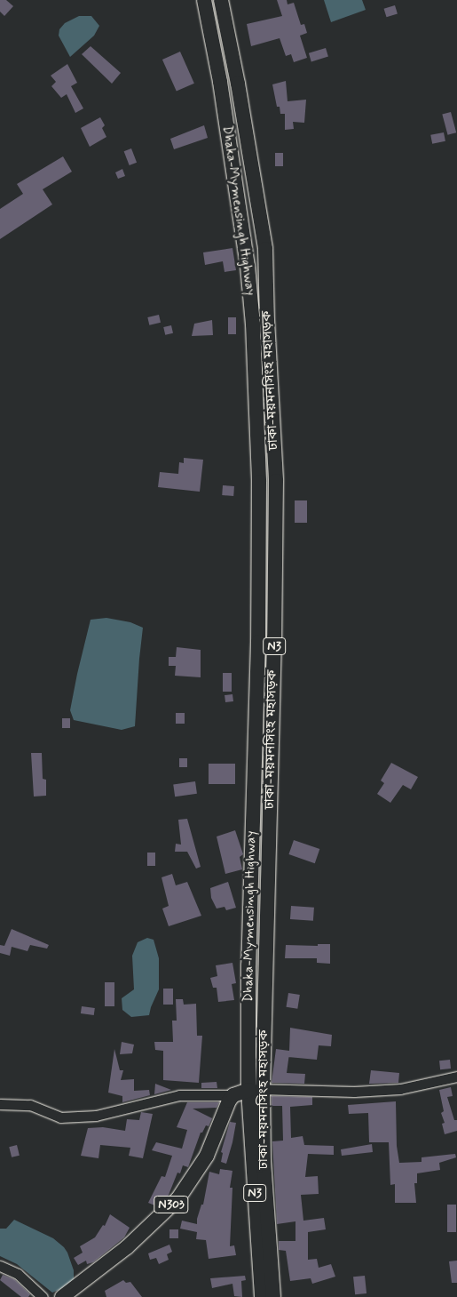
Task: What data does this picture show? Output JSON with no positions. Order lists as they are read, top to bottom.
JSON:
{
  "streets": {
    "highway": [
      "Dhaka-Mymensingh Highway",
      "ঢাকা-ময়মনসিংহ মহাসড়ক",
      "N3",
      "N303"
    ]
  },
  "crossings": [
    ["Dhaka-Mymensingh Highway", "ঢাকা-ময়মনসিংহ মহাসড়ক"]
  ]
}
